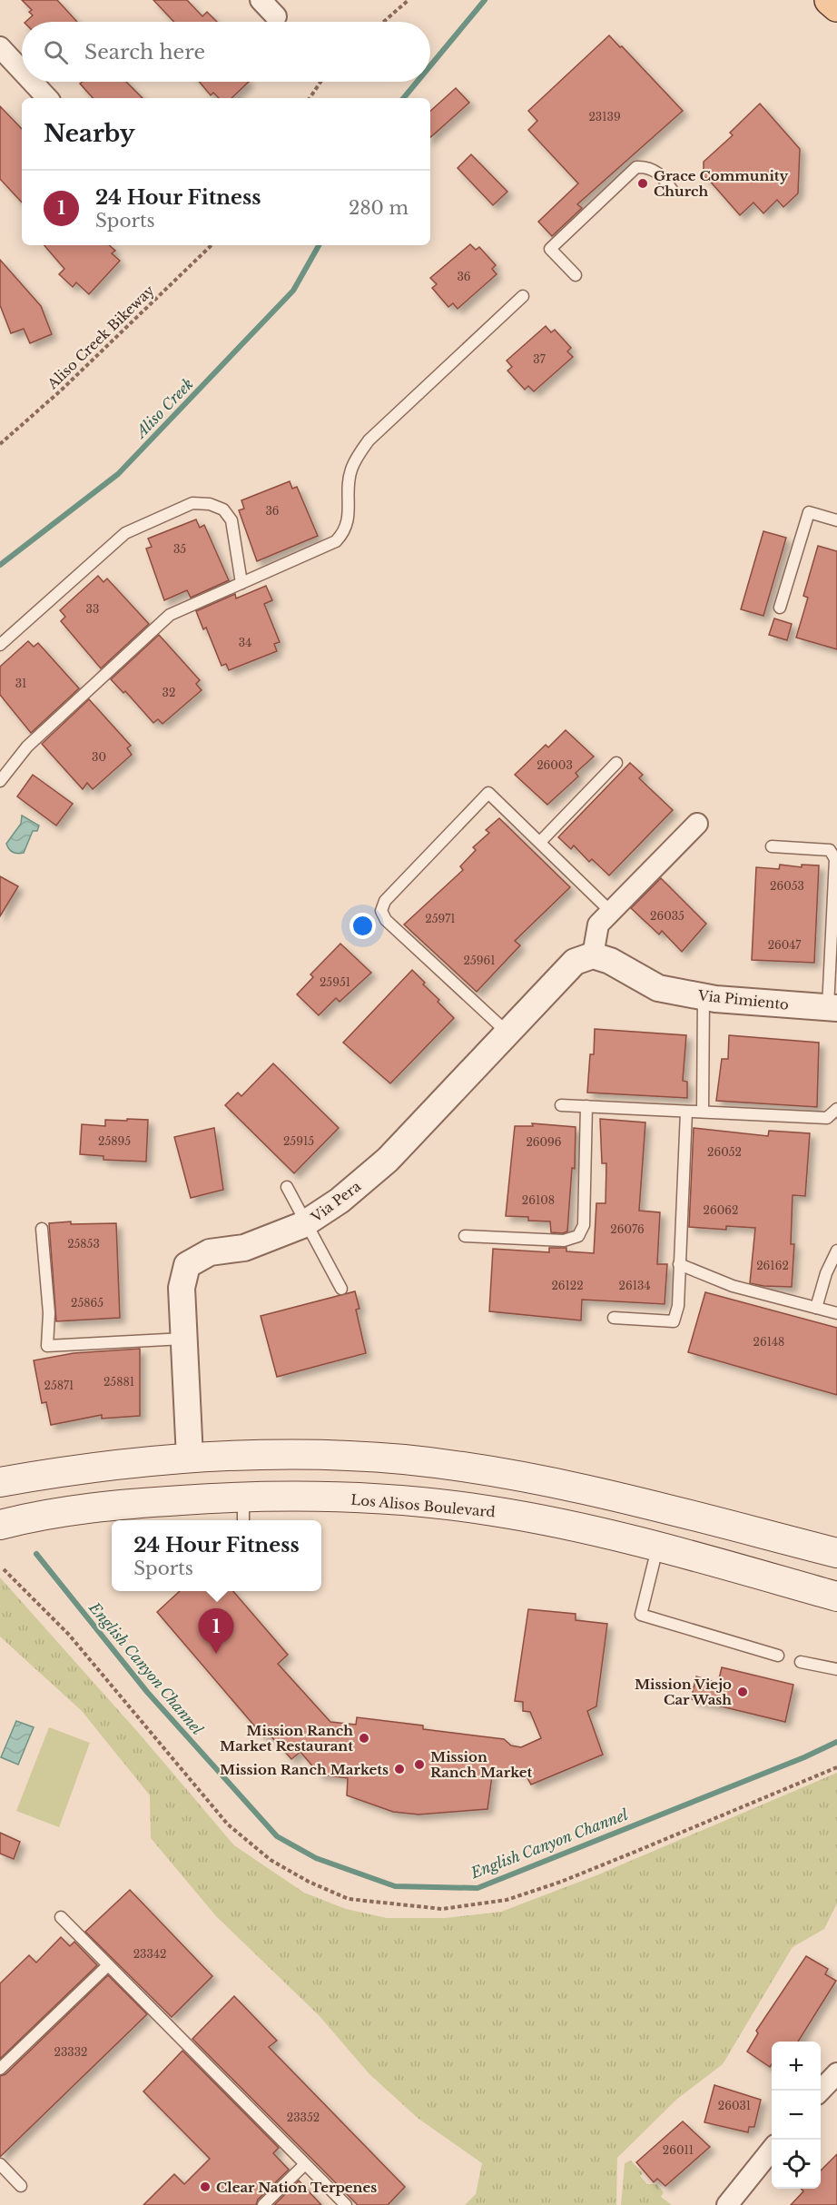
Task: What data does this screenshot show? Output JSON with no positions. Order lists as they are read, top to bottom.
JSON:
{
  "streets": {
    "main road": ["Los Alisos Boulevard"],
    "street": ["Via Pimiento", "Via Pera"],
    "path": ["Aliso Creek Bikeway"]
  },
  "crossings": [
    ["Via Pimiento", "Via Pera"]
  ],
  "water": ["Aliso Creek", "English Canyon Channel"],
  "places": [
    "Grace Community Church",
    "Mission Viejo Car Wash",
    "Mission Ranch Market Restaurant",
    "Mission Ranch Market",
    "Mission Ranch Markets",
    "Clear Nation Terpenes"
  ],
  "house_numbers": [
    "23139",
    "36",
    "37",
    "36",
    "35",
    "33",
    "34",
    "31",
    "32",
    "30",
    "26003",
    "26053",
    "26035",
    "25971",
    "26047",
    "25961",
    "25951",
    "25895",
    "25915",
    "26096",
    "26052",
    "26108",
    "26062",
    "26076",
    "25853",
    "26162",
    "26122",
    "26134",
    "25865",
    "26148",
    "25881",
    "25871",
    "23342",
    "23332",
    "26031",
    "23352",
    "26011"
  ],
  "page": {
    "search": "Search here",
    "heading": "Nearby",
    "list": [
      {
        "mark": "1",
        "name": "24 Hour Fitness",
        "note": "Sports",
        "value": "280 m"
      }
    ],
    "popup": ["24 Hour Fitness", "Sports"],
    "pins": "1",
    "map_buttons": ["+", "−"]
  }
}
